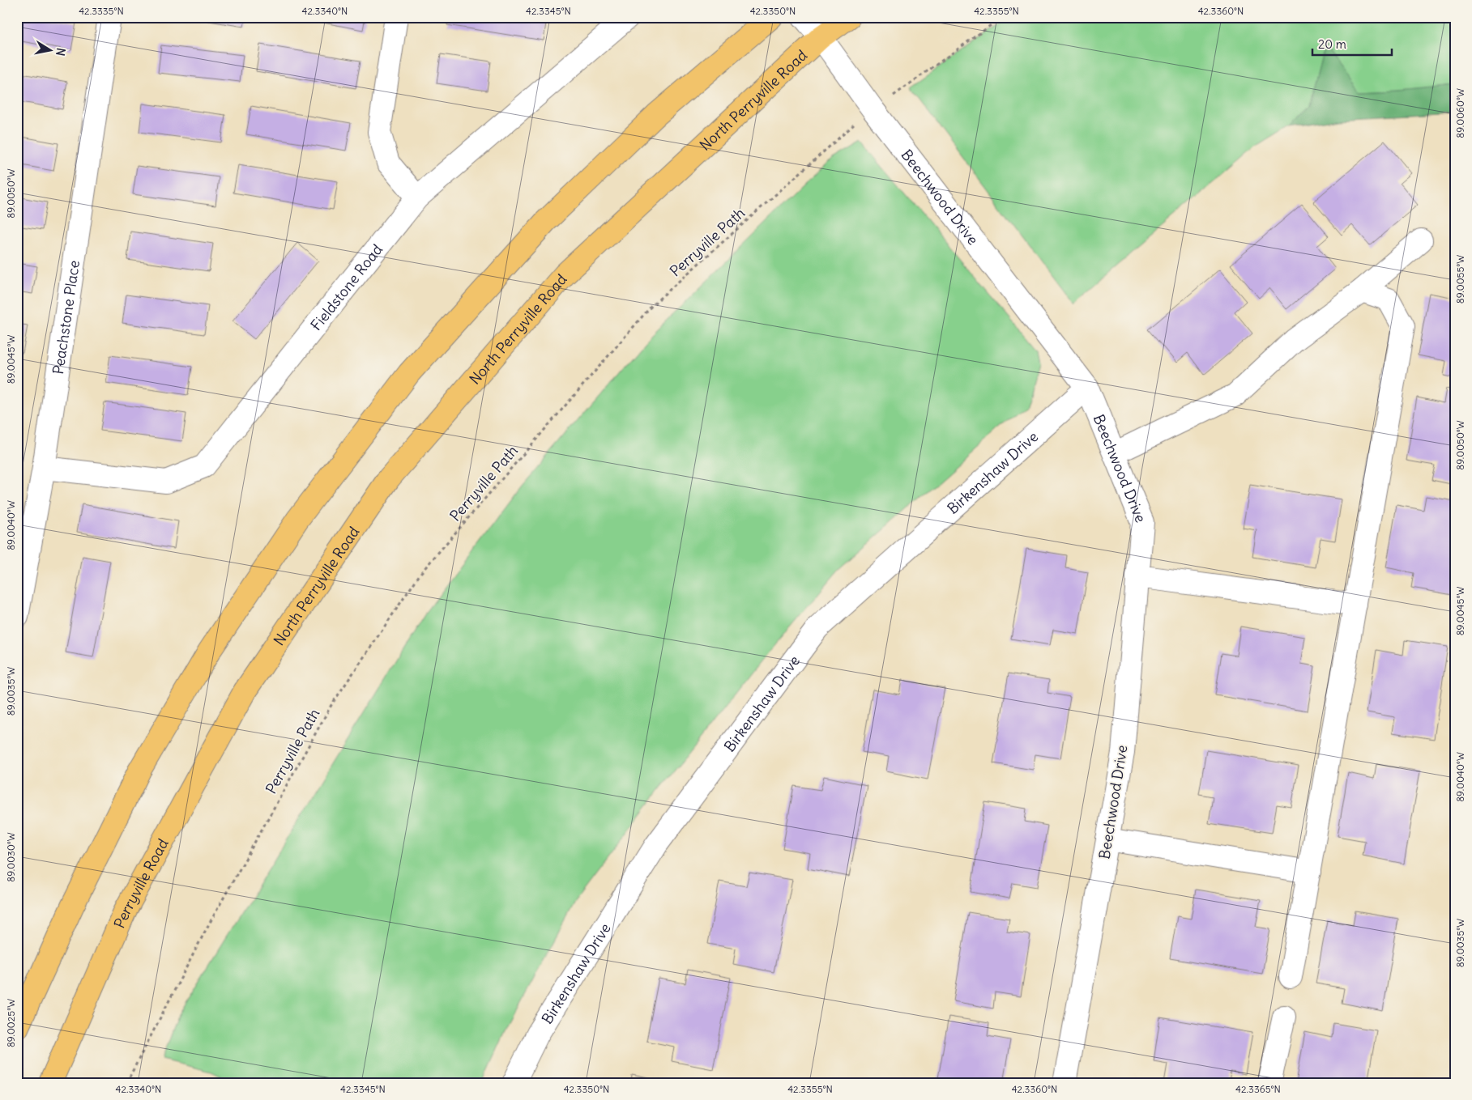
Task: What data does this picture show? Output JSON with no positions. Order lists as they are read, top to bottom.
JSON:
{
  "streets": {
    "main road": ["North Perryville Road", "Perryville Road"],
    "street": [
      "Beechwood Drive",
      "Fieldstone Road",
      "Peachstone Place",
      "Birkenshaw Drive"
    ],
    "path": ["Perryville Path"]
  },
  "crossings": [
    ["North Perryville Road", "Beechwood Drive"],
    ["North Perryville Road", "Perryville Road"],
    ["Beechwood Drive", "Perryville Path"],
    ["Beechwood Drive", "Birkenshaw Drive"],
    ["Fieldstone Road", "Peachstone Place"]
  ],
  "scale_bar": "20 m",
  "north": "right",
  "coordinates": [
    "42.3335°N",
    "42.3340°N",
    "42.3345°N",
    "42.3350°N",
    "42.3355°N",
    "42.3360°N",
    "89.0060°W",
    "89.0050°W",
    "89.0055°W",
    "89.0045°W",
    "89.0040°W",
    "89.0035°W",
    "89.0030°W",
    "89.0025°W",
    "42.3365°N"
  ]
}
